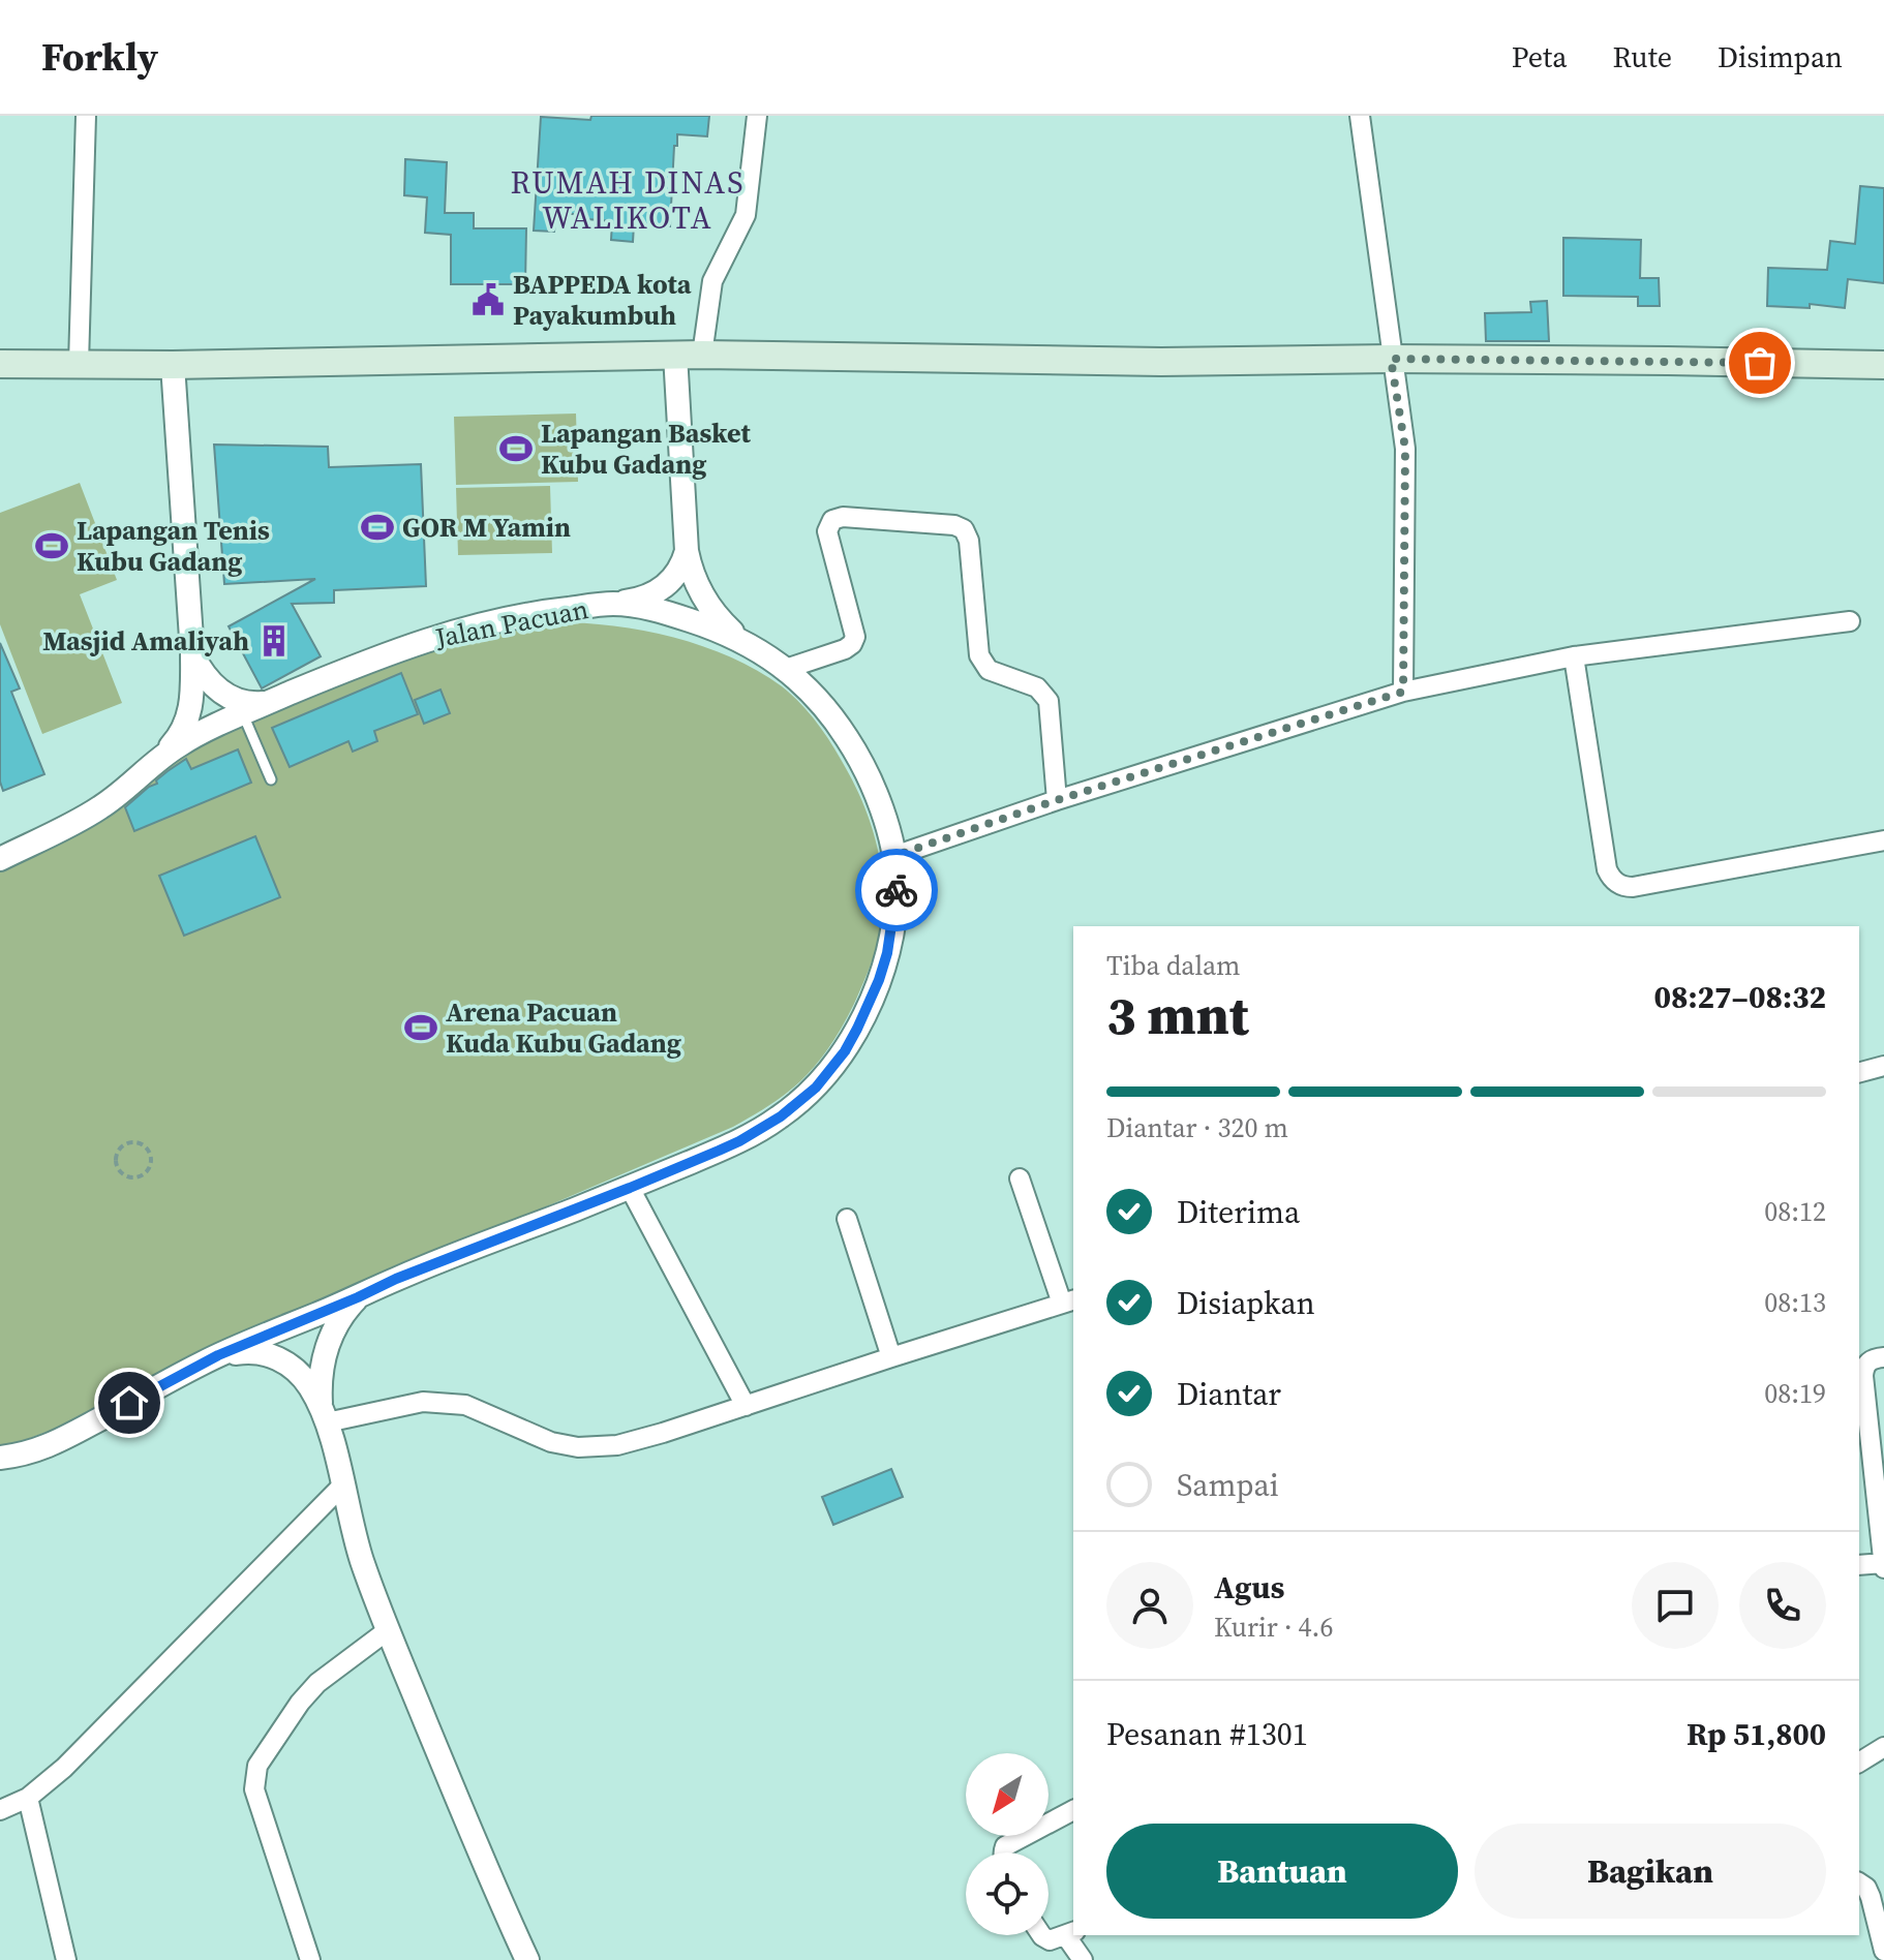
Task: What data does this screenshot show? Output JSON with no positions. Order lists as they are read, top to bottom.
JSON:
{
  "streets": {
    "street": ["Jalan Pacuan"]
  },
  "districts": ["RUMAH DINAS WALIKOTA"],
  "places": {
    "public building": ["BAPPEDA kota Payakumbuh"],
    "sports": [
      "Lapangan Basket Kubu Gadang",
      "GOR M Yamin",
      "Lapangan Tenis Kubu Gadang",
      "Arena Pacuan Kuda Kubu Gadang"
    ],
    "building": ["Masjid Amaliyah"]
  },
  "north": "bottom left",
  "page": {
    "header": "Forkly",
    "nav": ["Peta", "Rute", "Disimpan"],
    "heading": ["3 mnt", "Tiba dalam", "08:27–08:32"],
    "panel": [
      "Agus",
      "Kurir · 4.6",
      "Pesanan #1301",
      "Rp 51,800"
    ],
    "bar": "Diantar · 320 m",
    "list": [
      ["Diterima", "08:12"],
      ["Disiapkan", "08:13"],
      ["Diantar", "08:19"],
      "Sampai"
    ],
    "buttons": ["Bantuan", "Bagikan"]
  }
}
